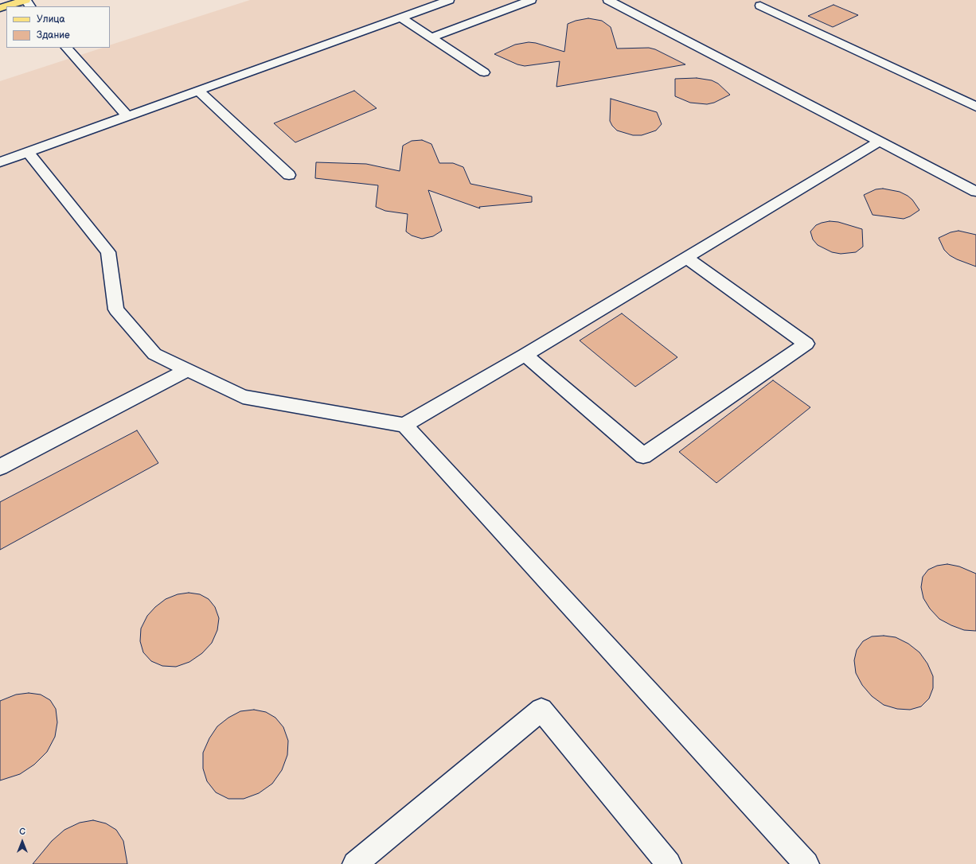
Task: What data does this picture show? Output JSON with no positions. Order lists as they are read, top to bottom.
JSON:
{
  "legend": ["Улица", "Здание"],
  "north": "top"
}
